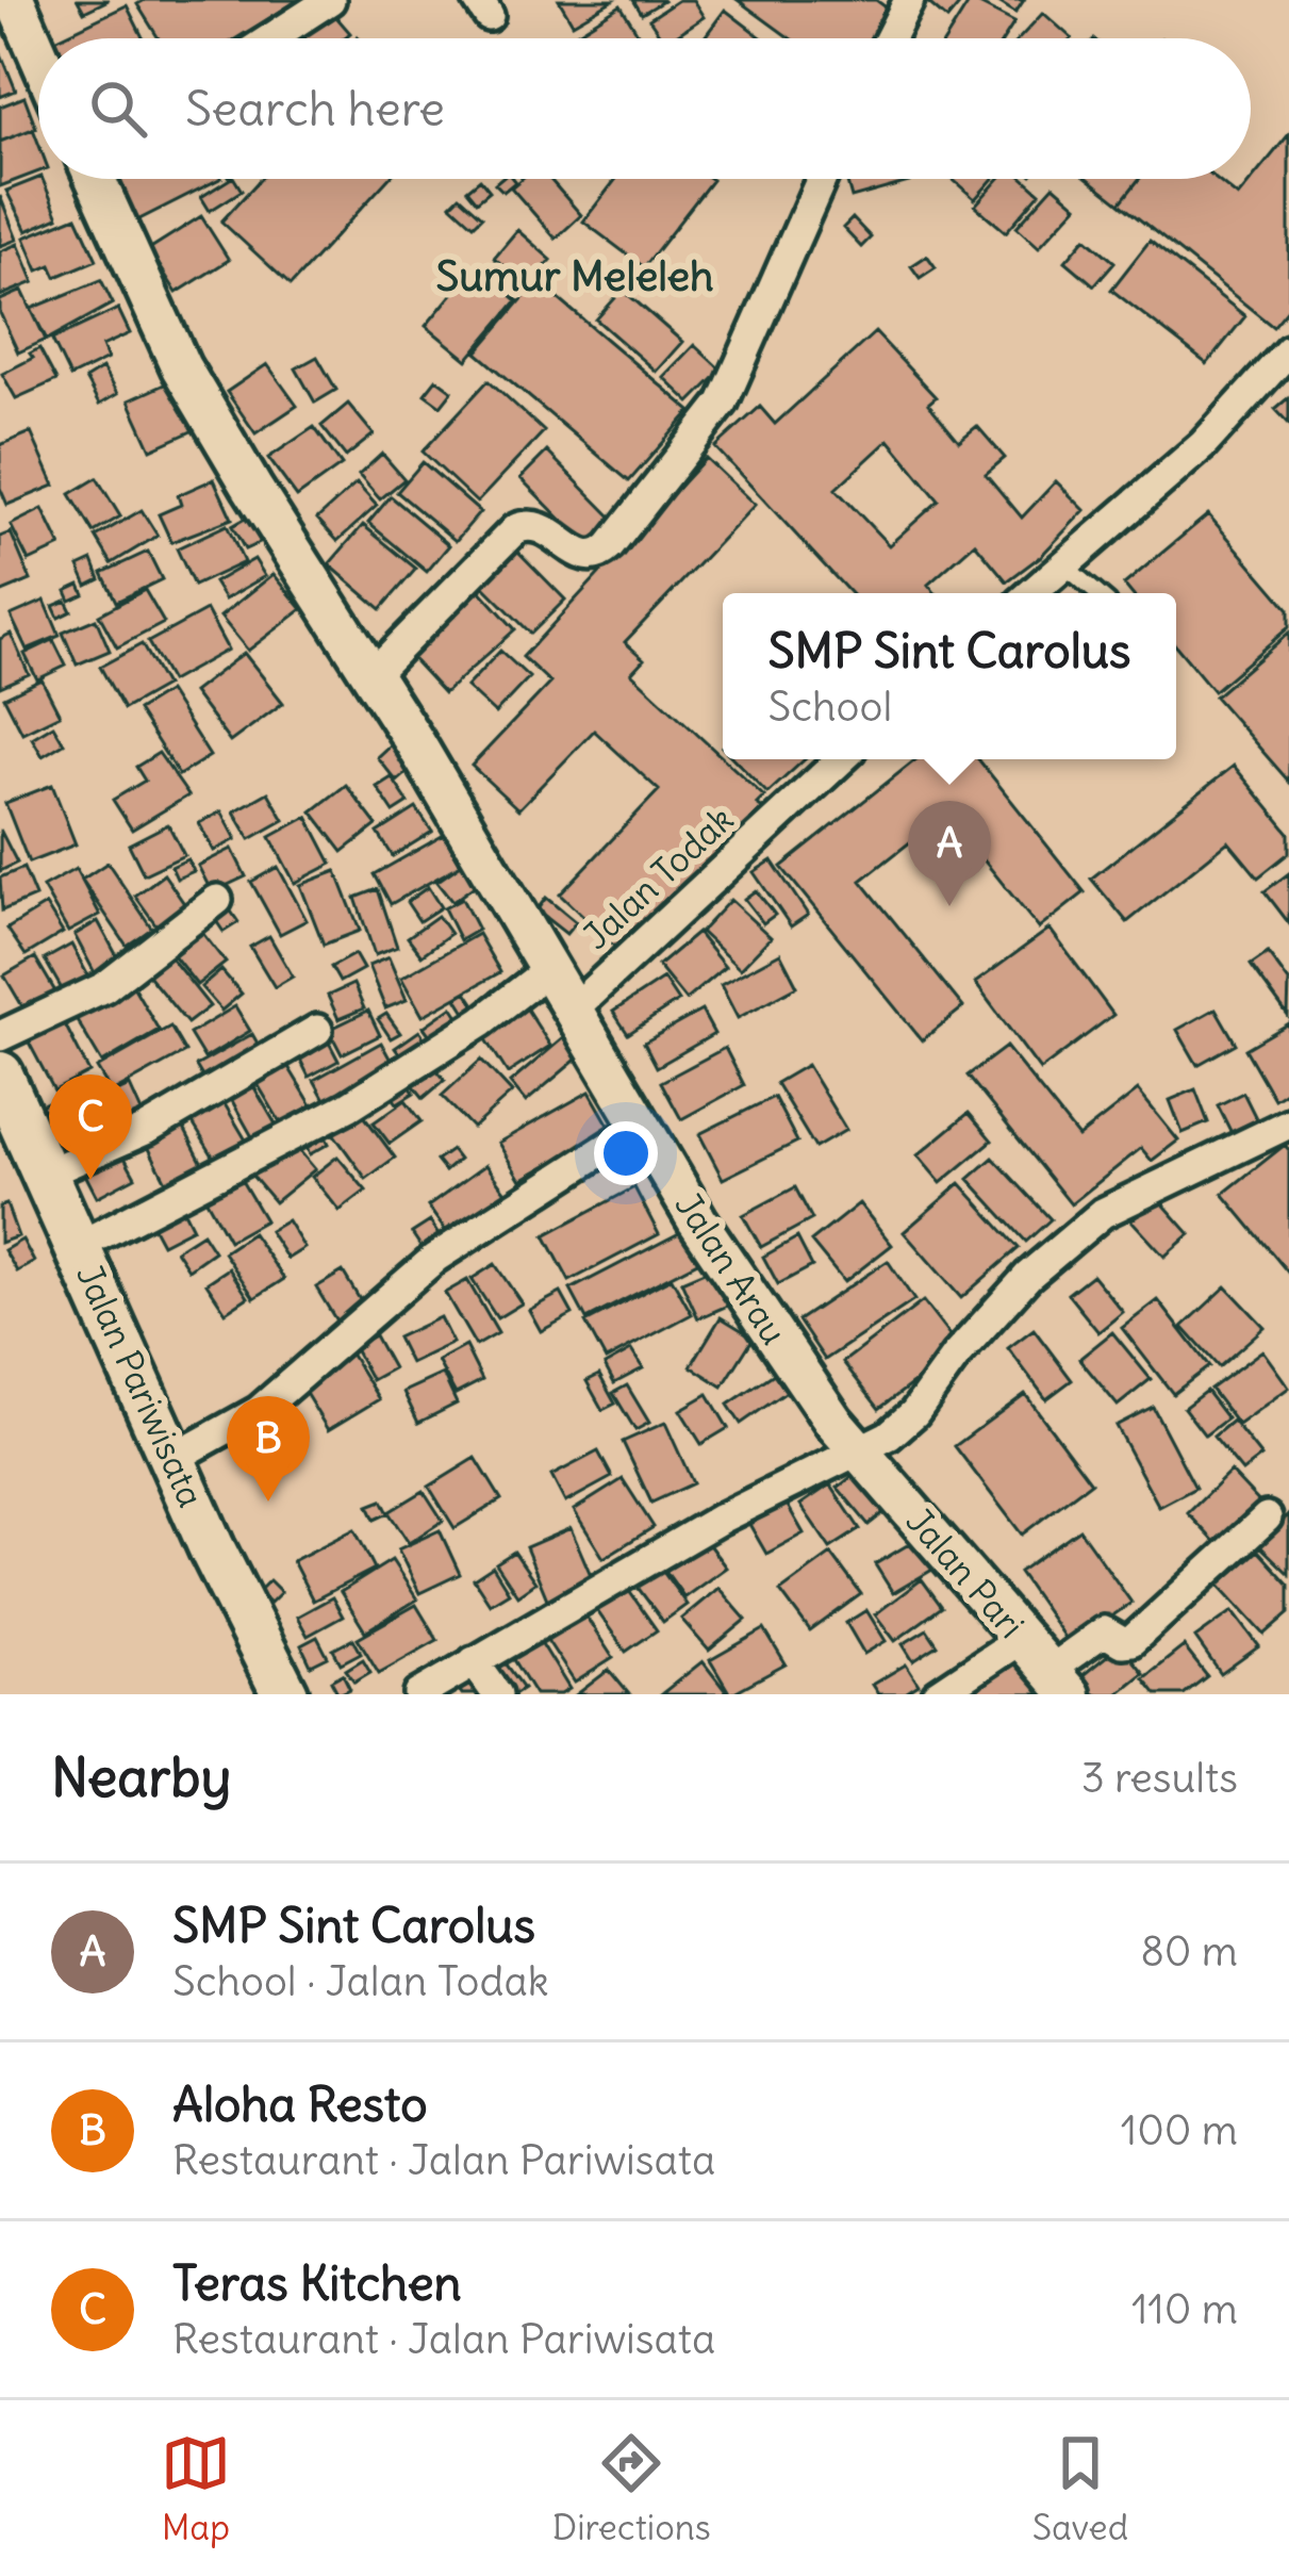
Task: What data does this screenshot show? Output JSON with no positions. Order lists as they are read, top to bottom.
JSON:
{
  "streets": {
    "main road": ["Jalan Pariwisata"],
    "street": ["Jalan Todak", "Jalan Arau", "Jalan Pari"]
  },
  "crossings": [
    ["Jalan Todak", "Jalan Arau"],
    ["Jalan Arau", "Jalan Pari"]
  ],
  "districts": ["Sumur Meleleh"],
  "page": {
    "search": "Search here",
    "popup": ["SMP Sint Carolus", "School"],
    "pins": ["A", "C", "B"],
    "heading": ["Nearby", "3 results"],
    "list": [
      {
        "mark": "A",
        "name": "SMP Sint Carolus",
        "note": "School · Jalan Todak",
        "value": "80 m"
      },
      {
        "mark": "B",
        "name": "Aloha Resto",
        "note": "Restaurant · Jalan Pariwisata",
        "value": "100 m"
      },
      {
        "mark": "C",
        "name": "Teras Kitchen",
        "note": "Restaurant · Jalan Pariwisata",
        "value": "110 m"
      }
    ],
    "nav": ["Map", "Directions", "Saved"]
  }
}
